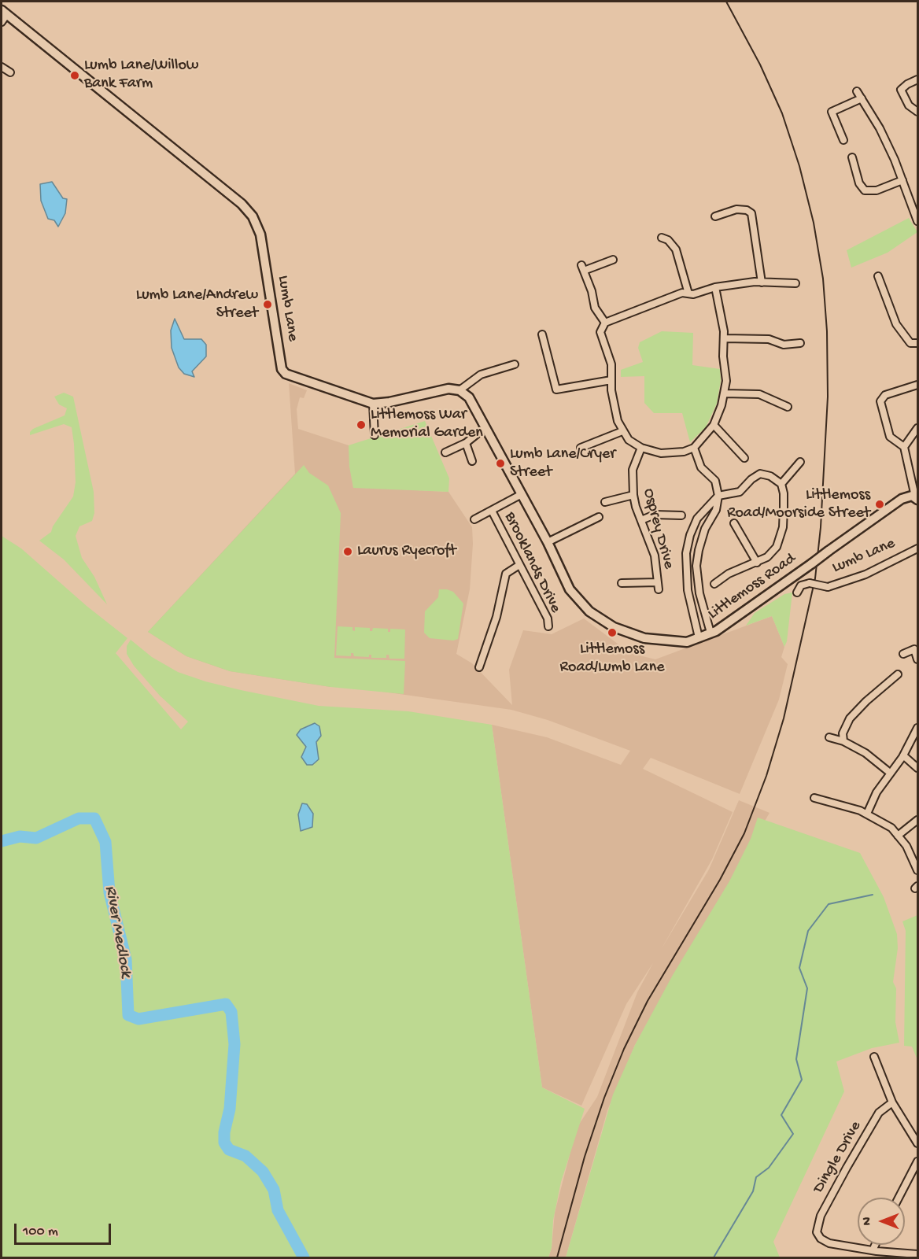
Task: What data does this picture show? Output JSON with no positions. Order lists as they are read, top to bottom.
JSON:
{
  "streets": {
    "street": [
      "Lumb Lane",
      "Osprey Drive",
      "Brooklands Drive",
      "Littlemoss Road",
      "Dingle Drive"
    ]
  },
  "water": ["River Medlock"],
  "places": [
    "Lumb Lane/Willow Bank Farm",
    "Lumb Lane/Andrew Street",
    "Littlemoss War Memorial Garden",
    "Lumb Lane/Cryer Street",
    "Littlemoss Road/Moorside Street",
    "Laurus Ryecroft",
    "Littlemoss Road/Lumb Lane"
  ],
  "scale_bar": "100 m",
  "north": "left"
}
